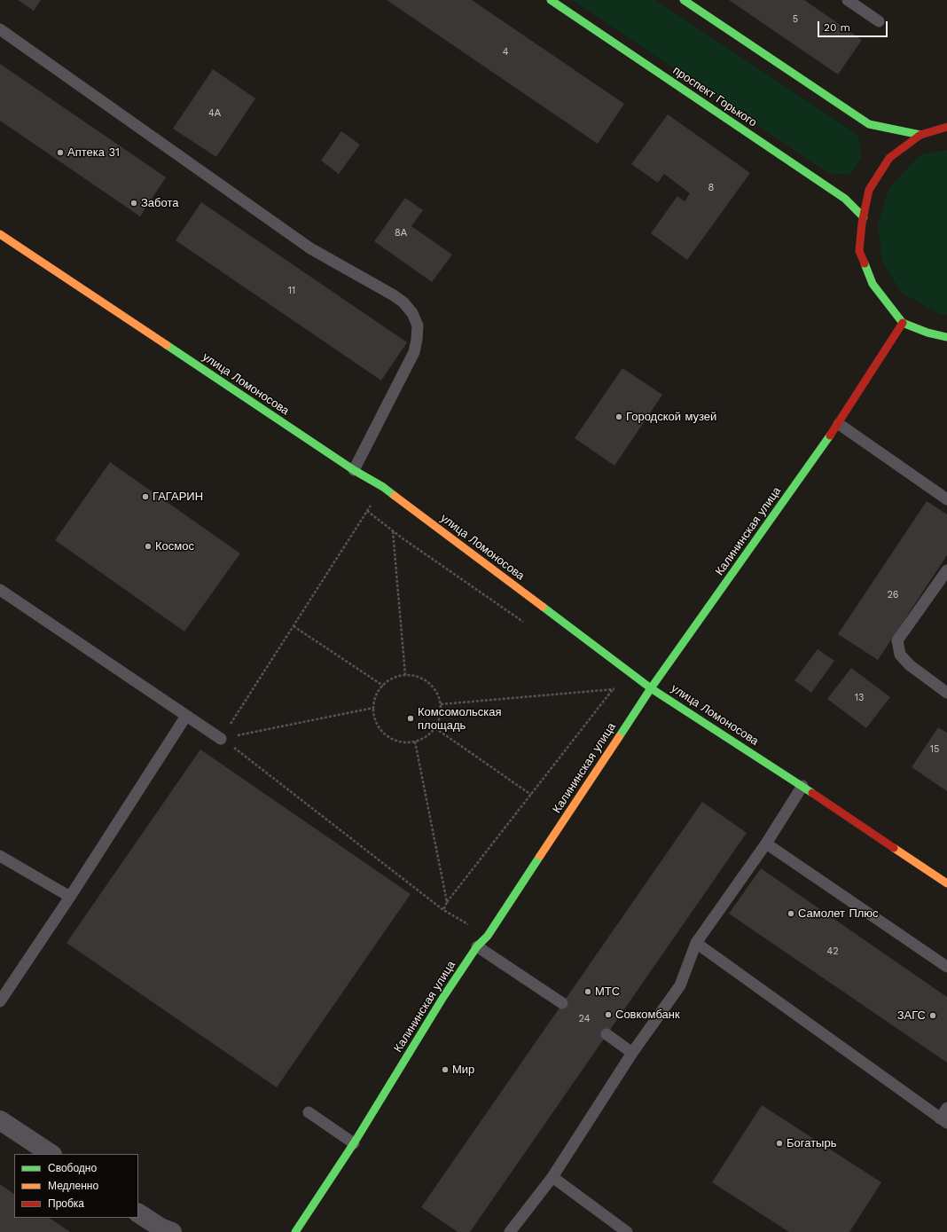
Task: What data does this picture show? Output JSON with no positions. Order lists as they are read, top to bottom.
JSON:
{
  "streets": {
    "main road": ["проспект Горького", "улица Ломоносова", "Калининская улица"]
  },
  "crossings": [
    ["улица Ломоносова", "Калининская улица"]
  ],
  "places": [
    "Аптека 31",
    "Забота",
    "Городской музей",
    "ГАГАРИН",
    "Космос",
    "Комсомольская площадь",
    "Самолет Плюс",
    "МТС",
    "Совкомбанк",
    "ЗАГС",
    "Мир",
    "Богатырь"
  ],
  "house_numbers": [
    "5",
    "4",
    "4А",
    "8",
    "8А",
    "11",
    "26",
    "13",
    "15",
    "42",
    "24"
  ],
  "legend": ["Свободно", "Медленно", "Пробка"],
  "scale_bar": "20 m"
}
